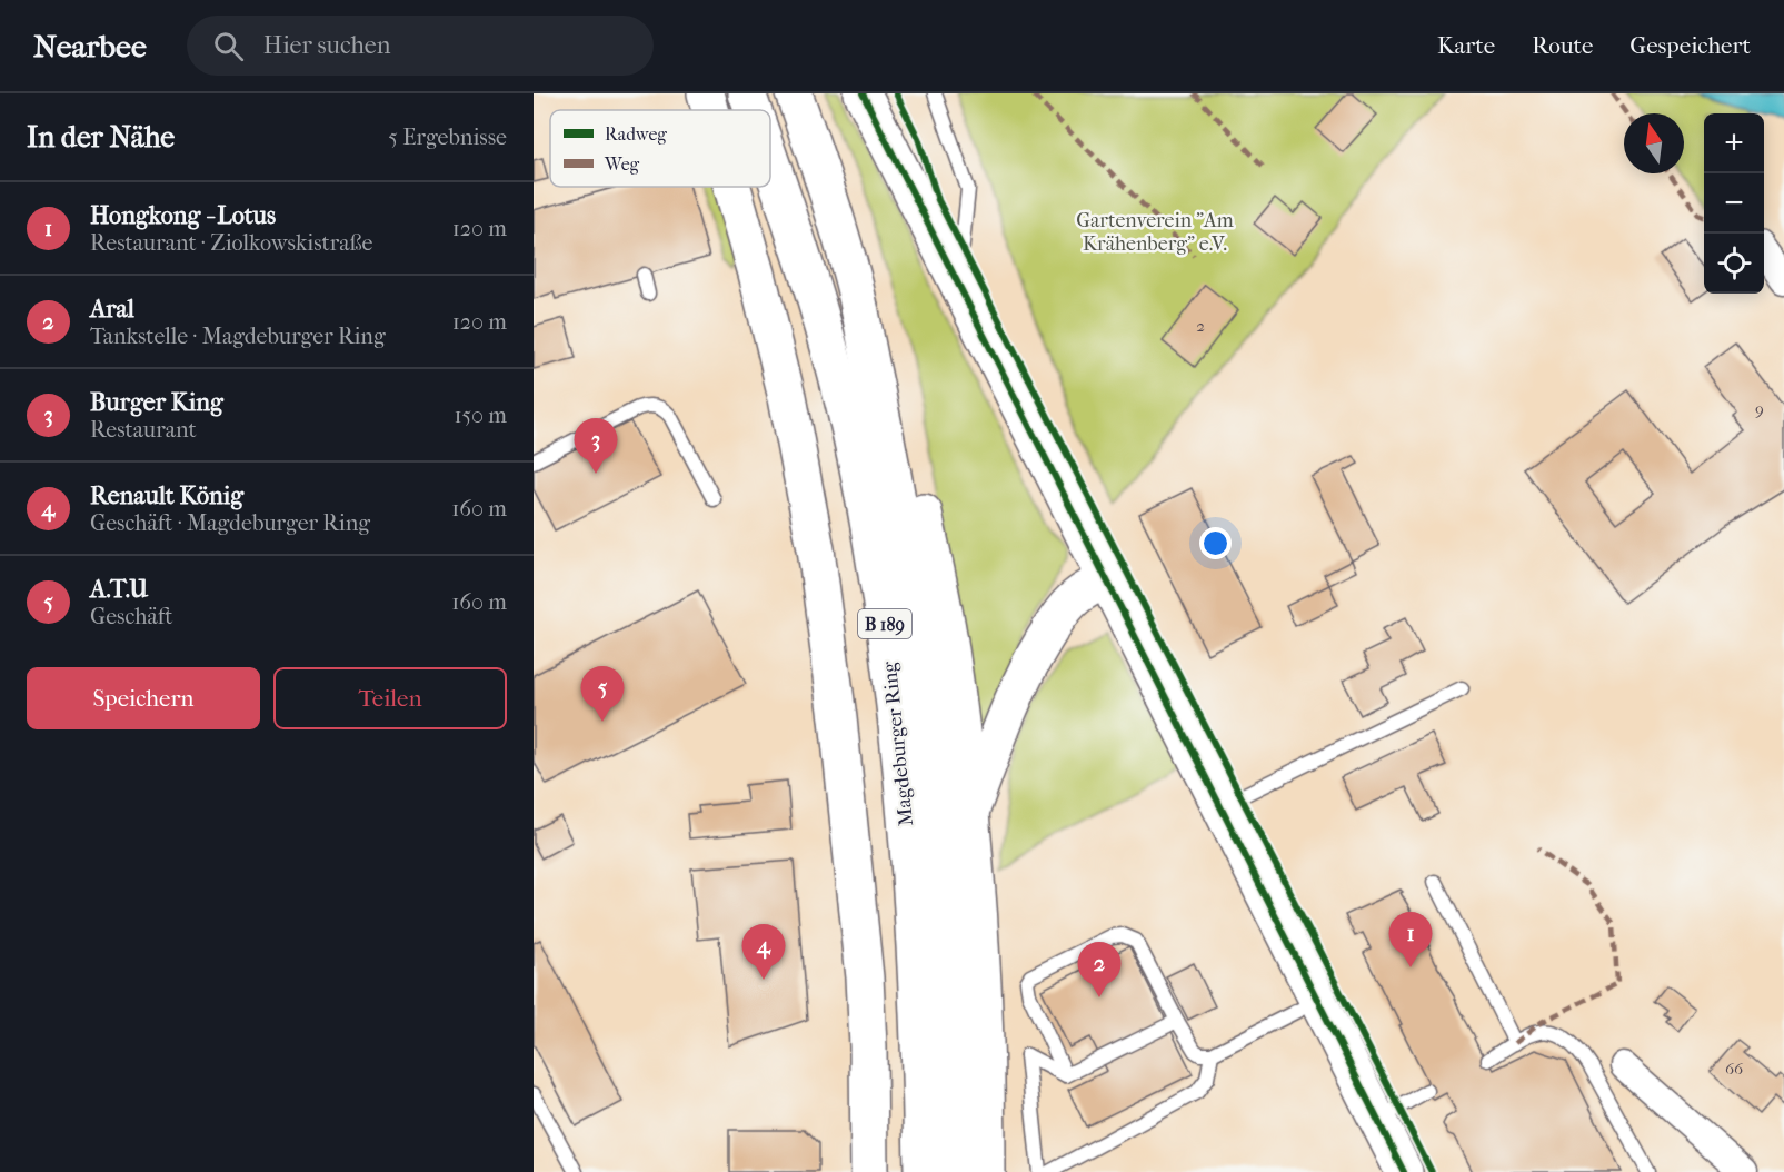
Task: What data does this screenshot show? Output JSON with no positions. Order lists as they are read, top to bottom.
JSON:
{
  "streets": {
    "main road": ["B 189", "Magdeburger Ring"]
  },
  "parks": ["Gartenverein \"Am Krähenberg\" e.V."],
  "house_numbers": ["2", "9", "66"],
  "legend": ["Radweg", "Weg"],
  "north": "top",
  "page": {
    "header": "Nearbee",
    "search": "Hier suchen",
    "nav": ["Karte", "Route", "Gespeichert"],
    "heading": ["In der Nähe", "5 Ergebnisse"],
    "map_buttons": ["+", "−"],
    "list": [
      {
        "mark": "1",
        "name": "Hongkong - Lotus",
        "note": "Restaurant · Ziolkowskistraße",
        "value": "120 m"
      },
      {
        "mark": "2",
        "name": "Aral",
        "note": "Tankstelle · Magdeburger Ring",
        "value": "120 m"
      },
      {
        "mark": "3",
        "name": "Burger King",
        "note": "Restaurant",
        "value": "150 m"
      },
      {
        "mark": "4",
        "name": "Renault König",
        "note": "Geschäft · Magdeburger Ring",
        "value": "160 m"
      },
      {
        "mark": "5",
        "name": "A.T.U",
        "note": "Geschäft",
        "value": "160 m"
      }
    ],
    "pins": [
      "3",
      "5",
      "1",
      "4",
      "2"
    ],
    "buttons": ["Speichern", "Teilen"]
  }
}
